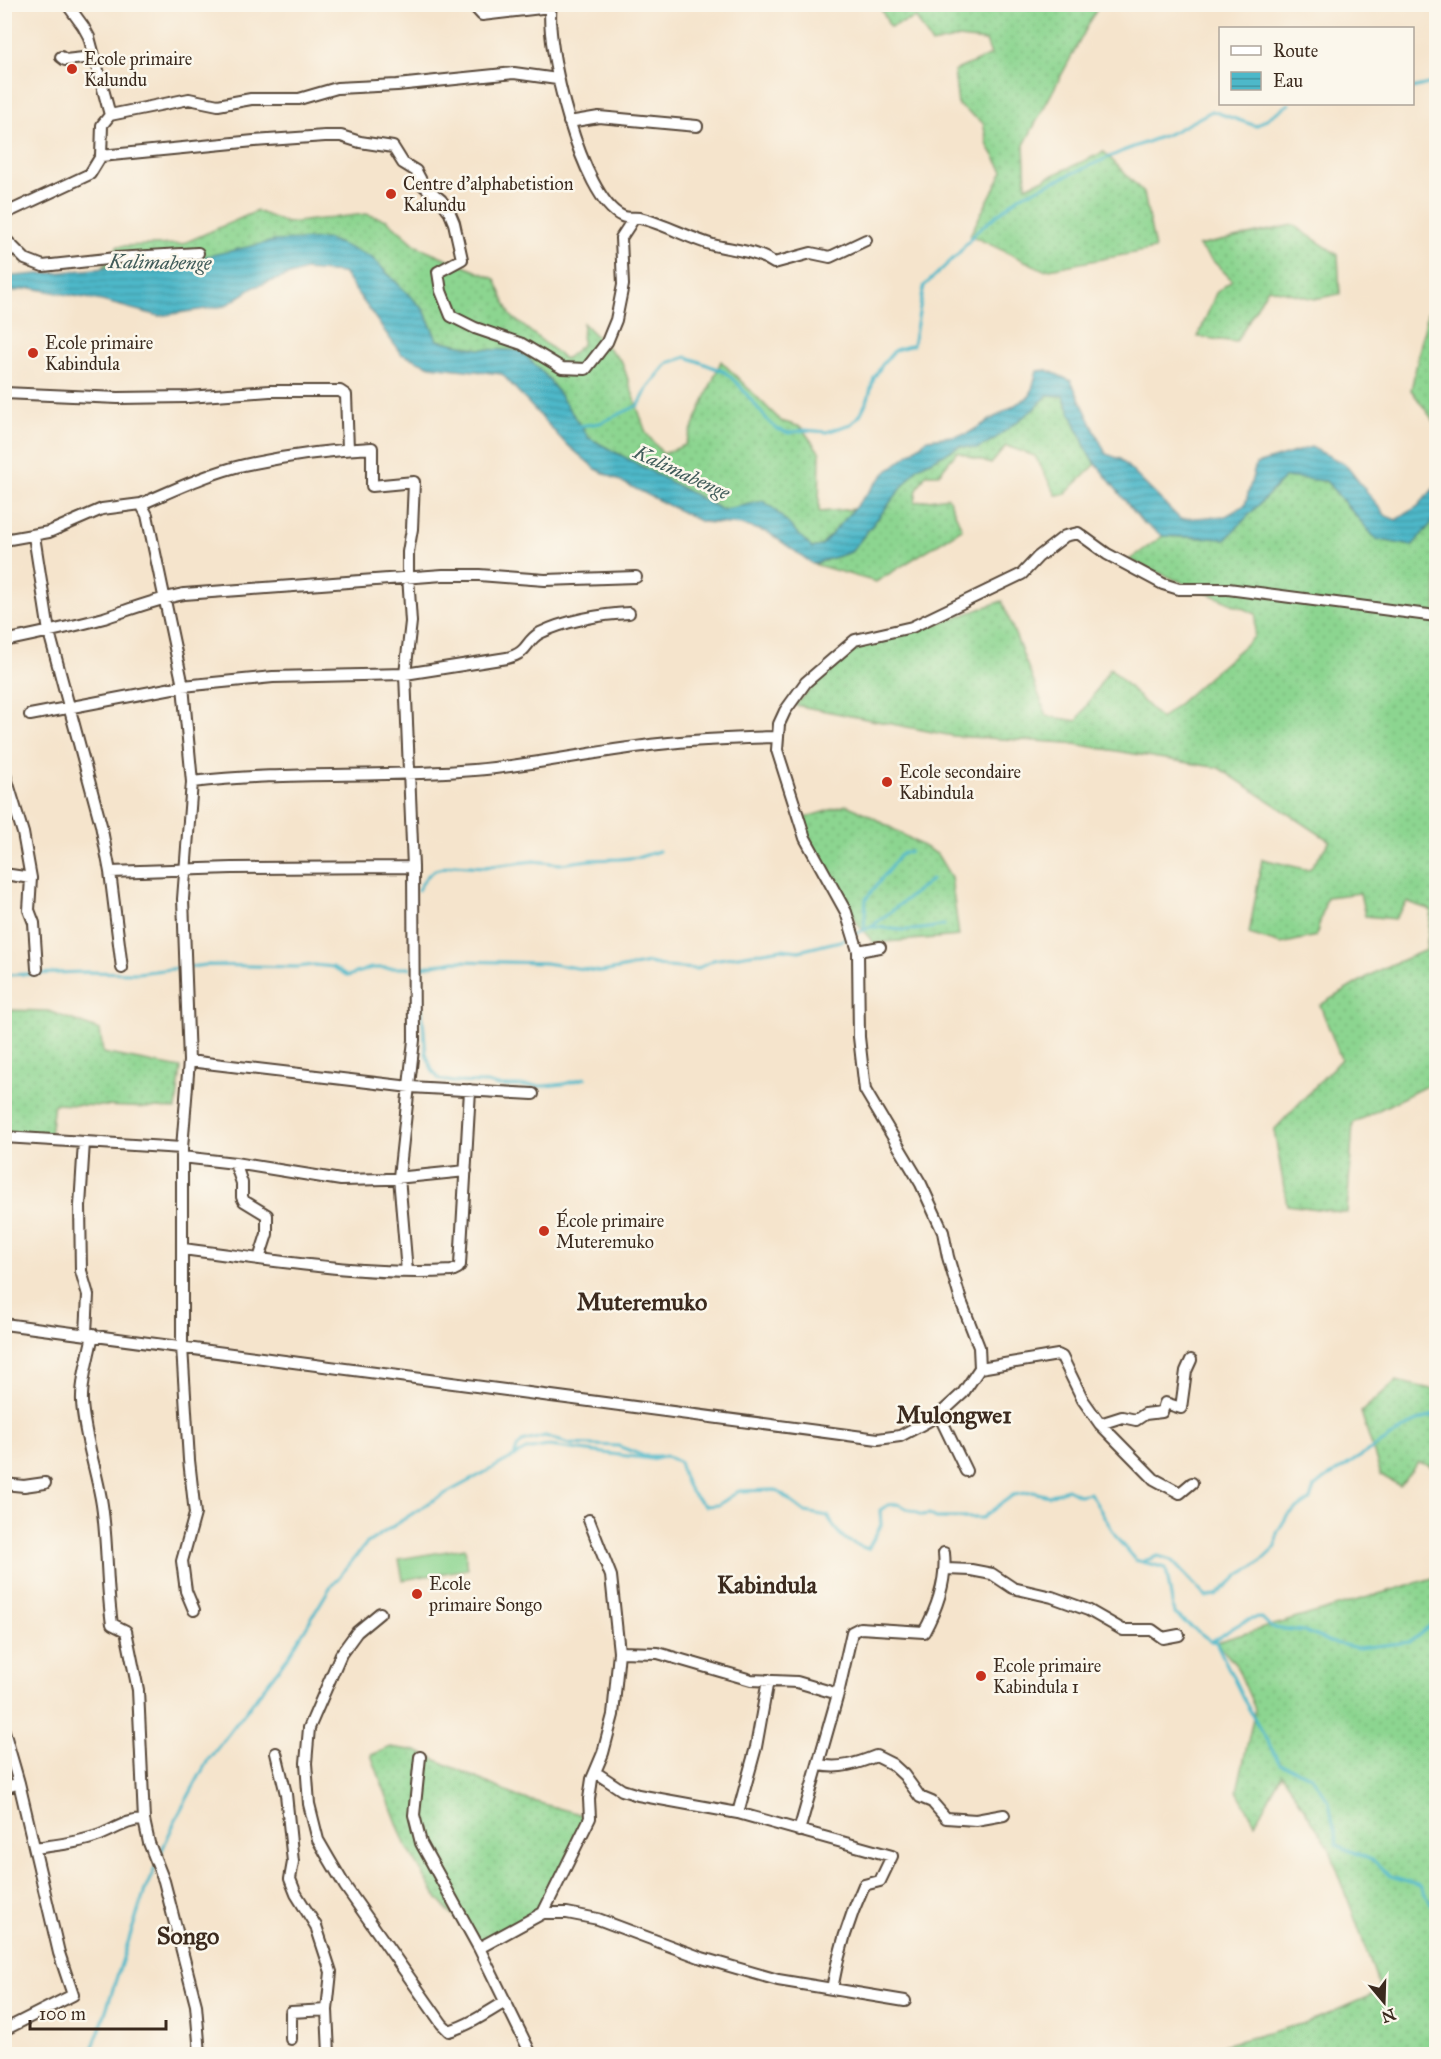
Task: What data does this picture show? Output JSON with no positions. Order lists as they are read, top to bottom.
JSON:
{
  "districts": [
    "Muteremuko",
    "Mulongwe1",
    "Kabindula",
    "Songo"
  ],
  "water": ["Kalimabenge"],
  "places": [
    "Ecole primaire Kalundu",
    "Centre d'alphabetistion Kalundu",
    "Ecole primaire Kabindula",
    "Ecole secondaire Kabindula",
    "École primaire Muteremuko",
    "Ecole primaire Songo",
    "Ecole primaire Kabindula 1"
  ],
  "legend": ["Route", "Eau"],
  "scale_bar": "100 m",
  "north": "bottom"
}
